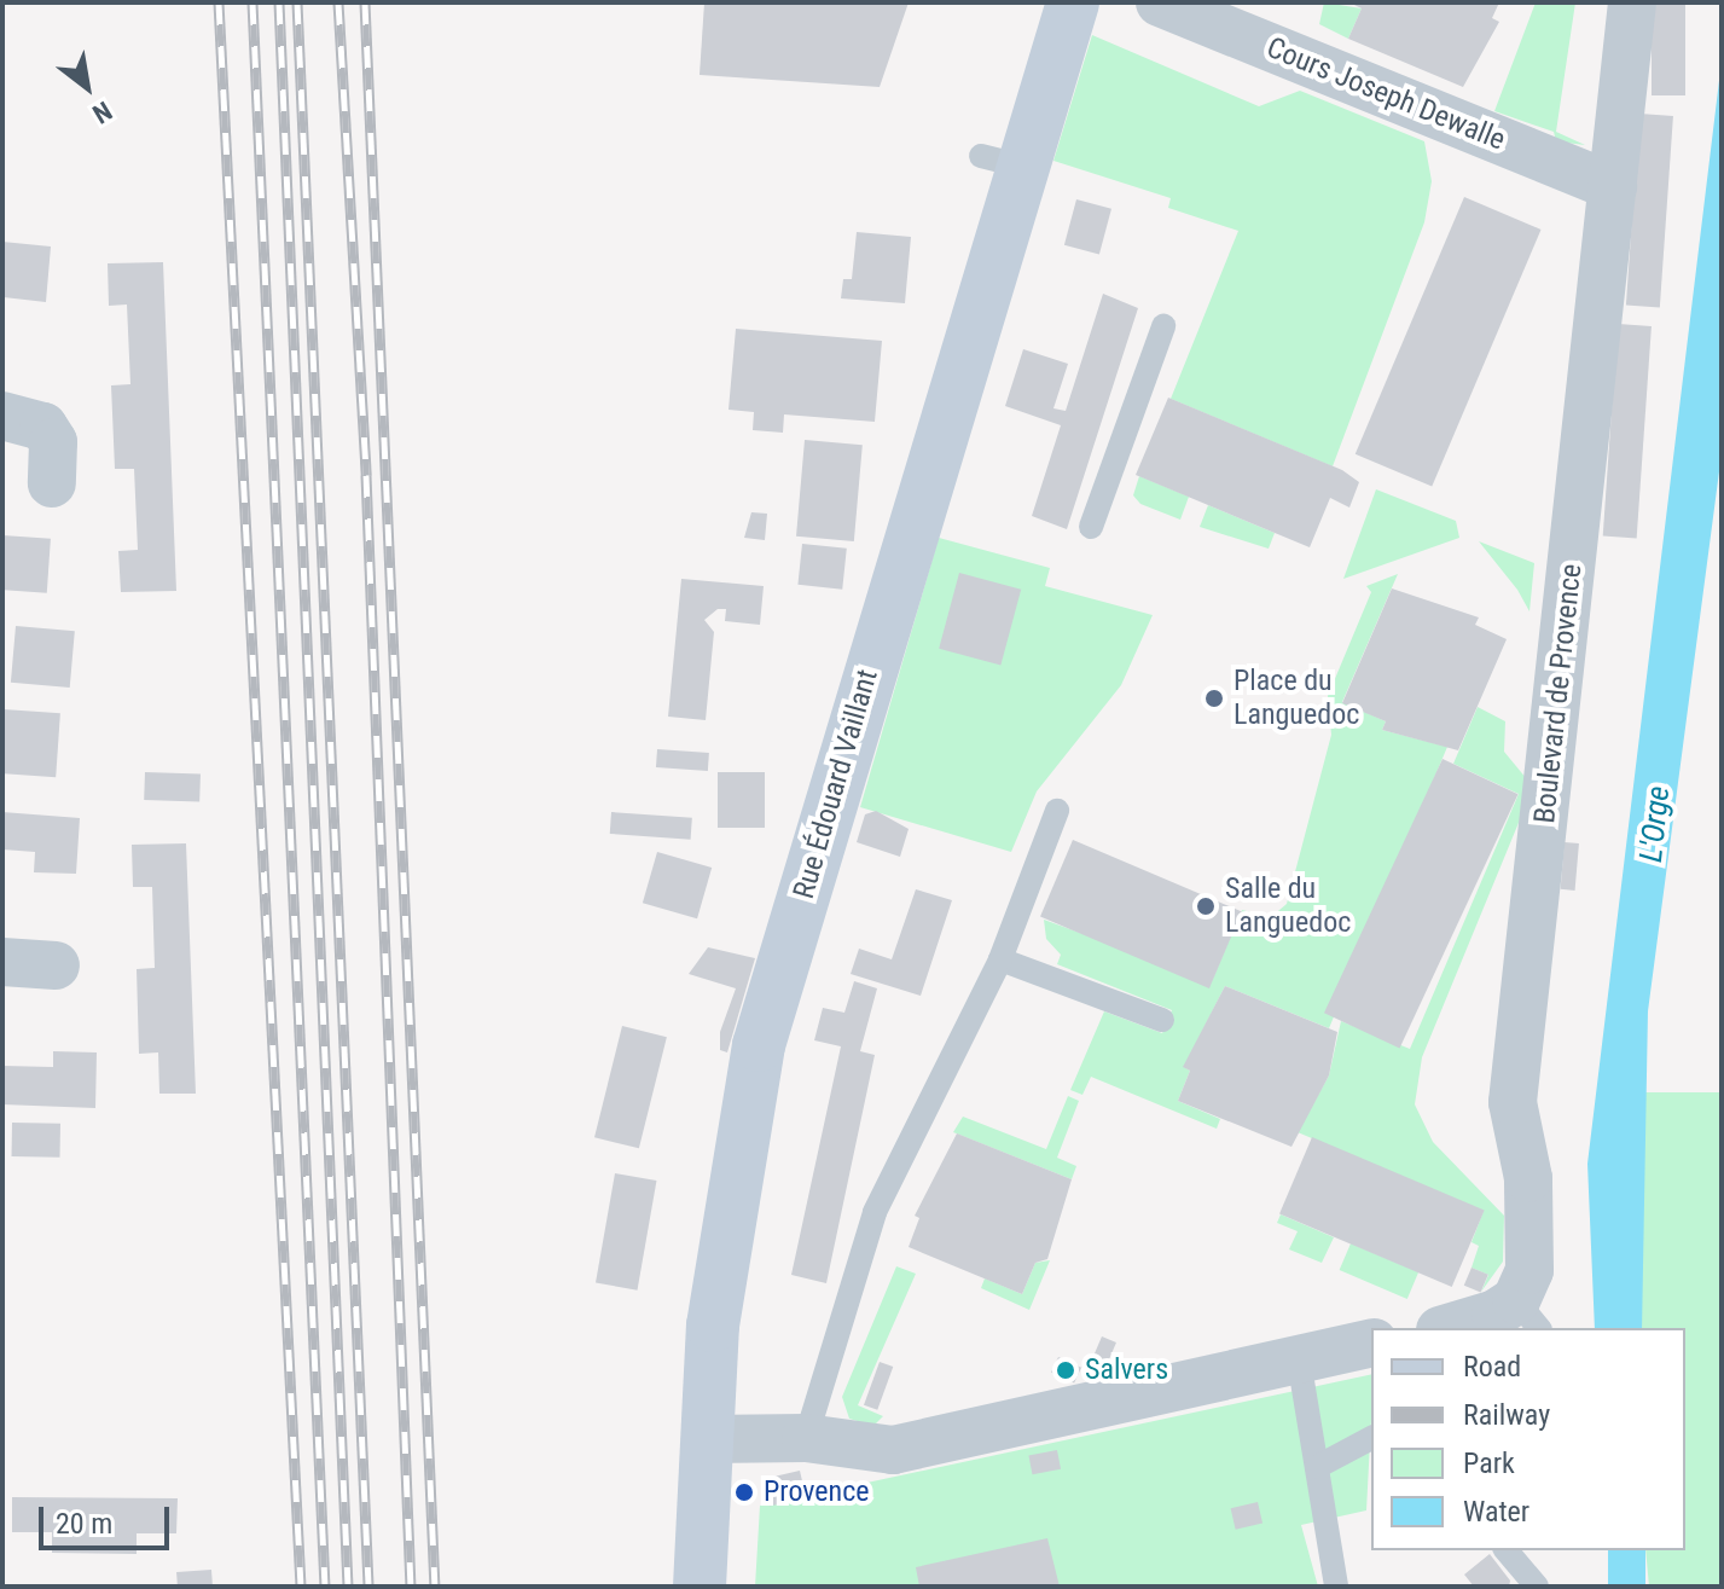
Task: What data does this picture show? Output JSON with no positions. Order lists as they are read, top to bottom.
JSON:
{
  "streets": {
    "street": ["Cours Joseph Dewalle", "Boulevard de Provence", "Rue Édouard Vaillant"]
  },
  "crossings": [
    ["Cours Joseph Dewalle", "Boulevard de Provence"]
  ],
  "water": ["L'Orge"],
  "places": [
    "Place du Languedoc",
    "Salle du Languedoc",
    "Salvers",
    "Provence"
  ],
  "legend": [
    "Road",
    "Railway",
    "Park",
    "Water"
  ],
  "scale_bar": "20 m",
  "north": "bottom right"
}
